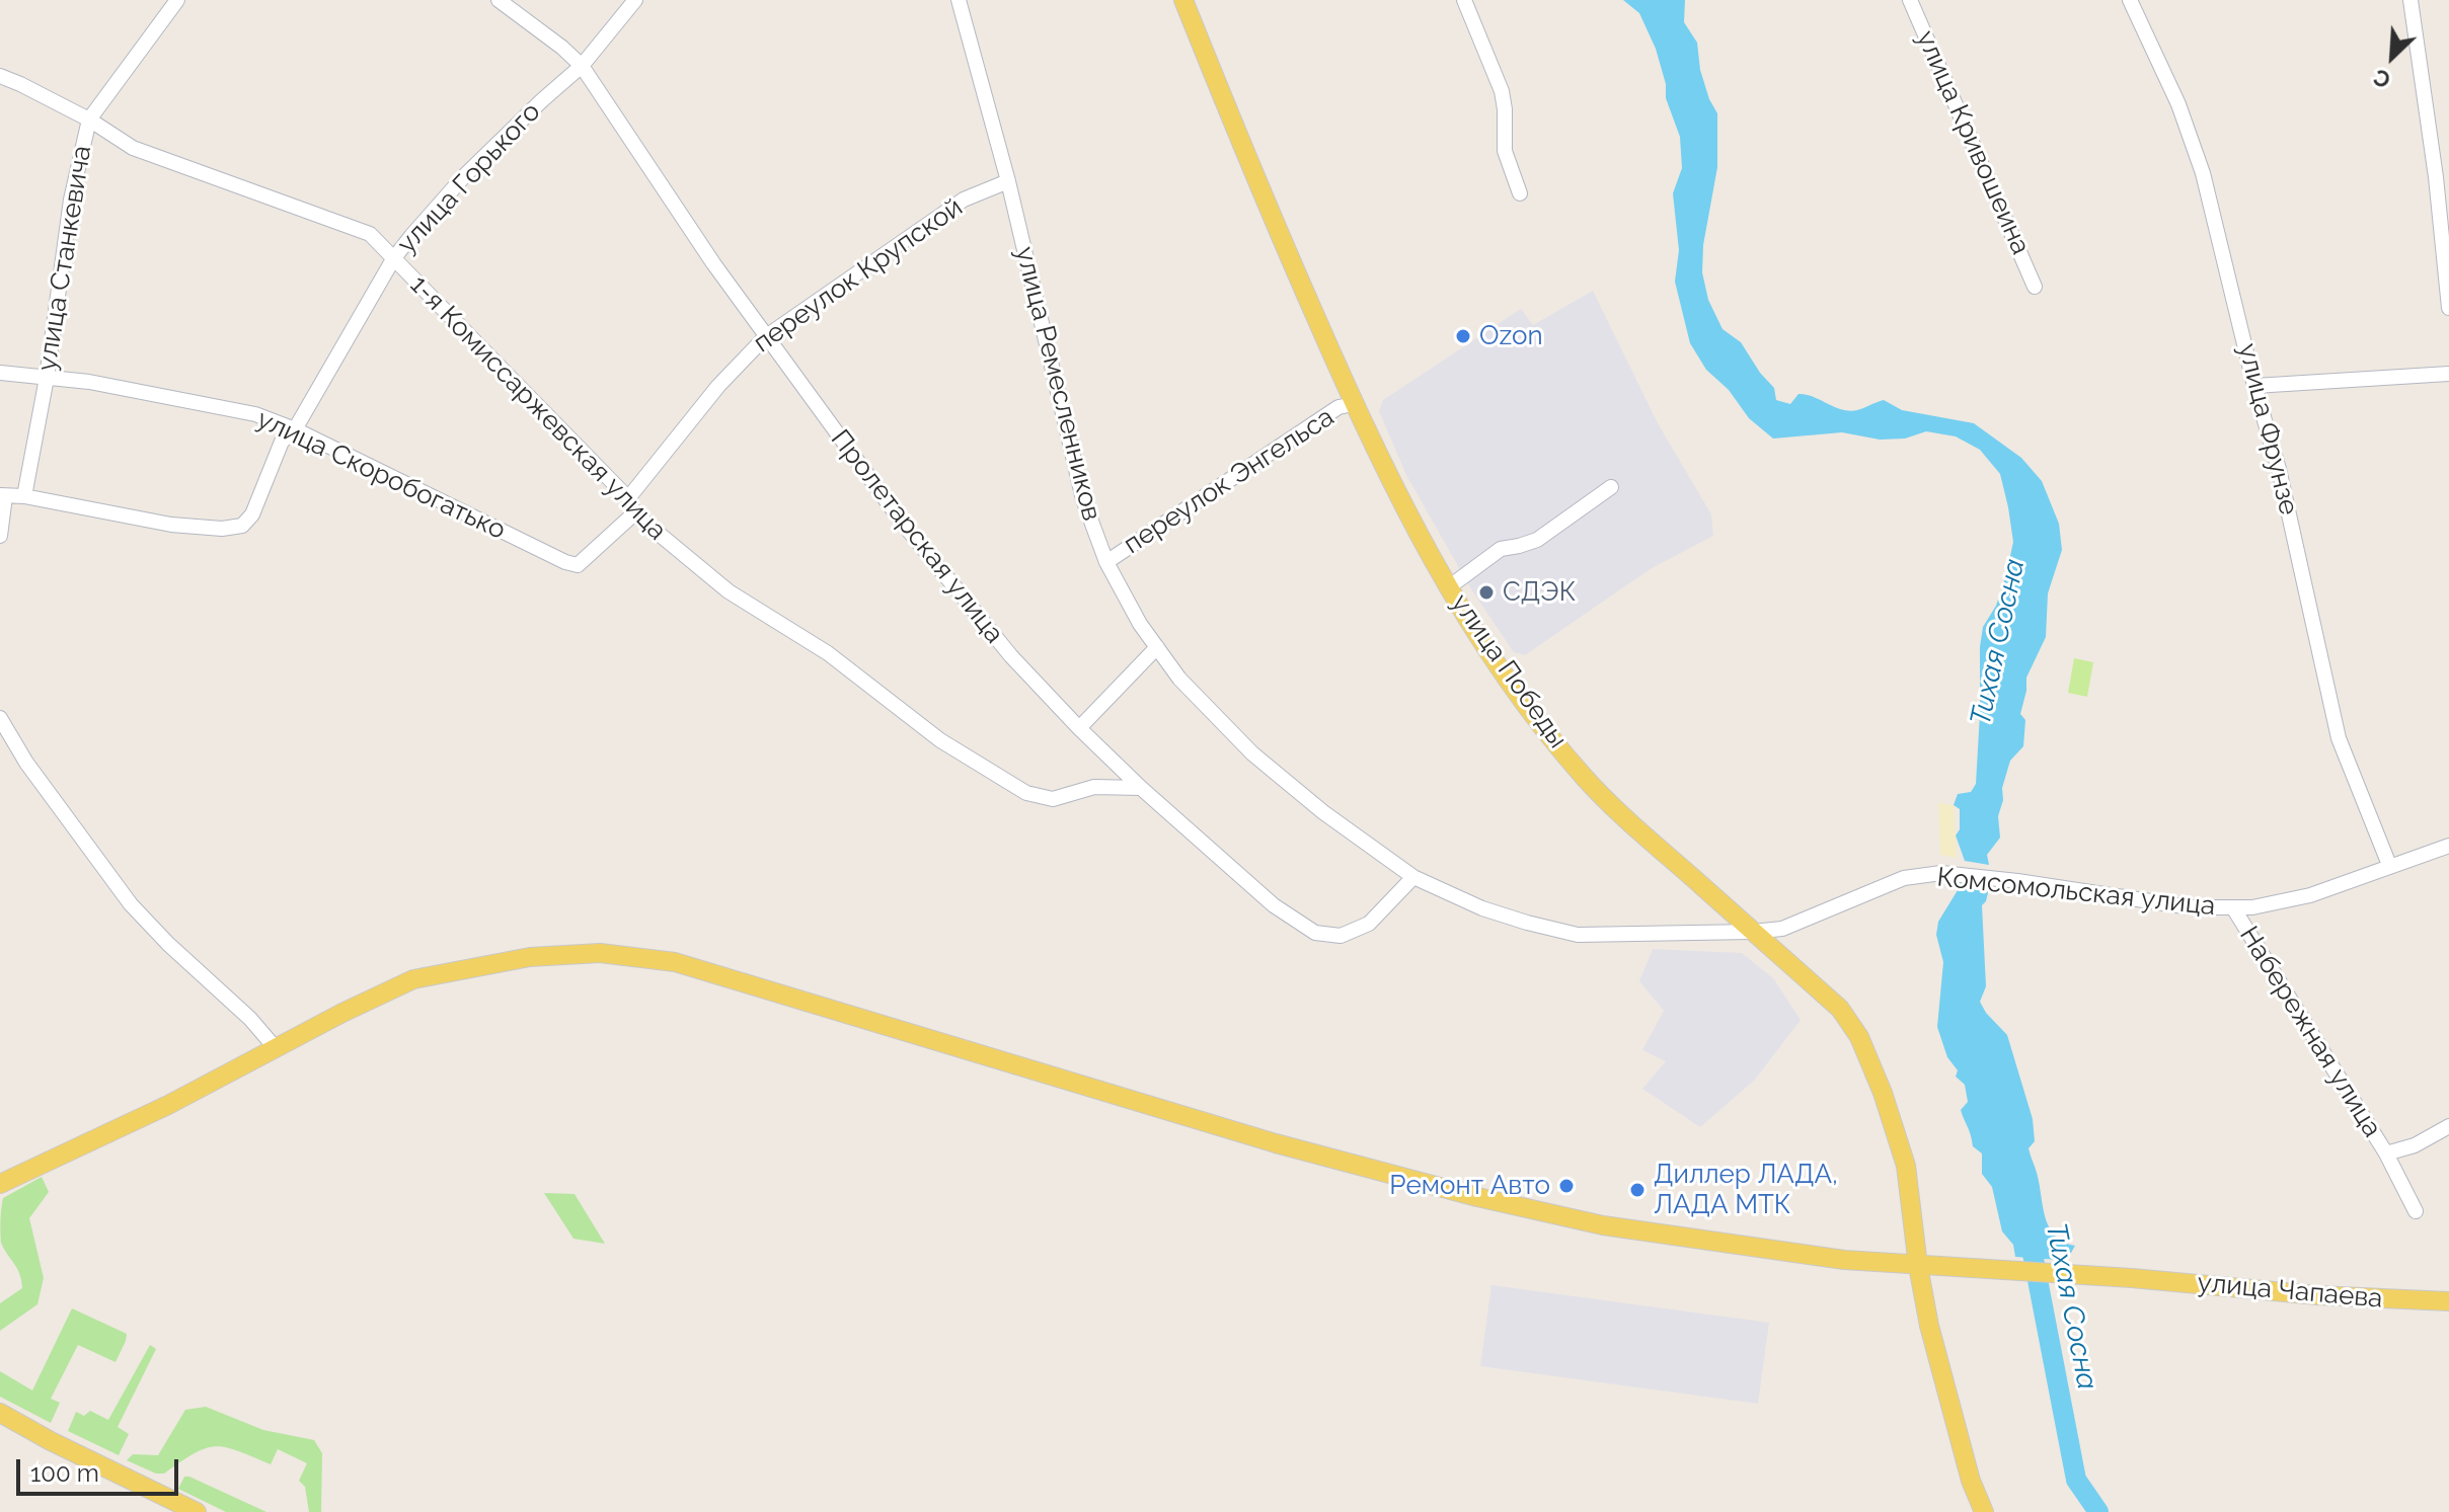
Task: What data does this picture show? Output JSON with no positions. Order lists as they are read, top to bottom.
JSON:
{
  "streets": {
    "main road": ["улица Победы", "улица Чапаева"],
    "street": [
      "улица Кривошеина",
      "улица Горького",
      "улица Станкевича",
      "переулок Крупской",
      "улица Ремесленников",
      "1-я Комиссаржевская улица",
      "улица Фрунзе",
      "улица Скоробогатько",
      "переулок Энгельса",
      "Пролетарская улица",
      "Комсомольская улица",
      "Набережная улица"
    ]
  },
  "crossings": [
    ["улица Горького", "улица Станкевича"],
    ["улица Горького", "1-я Комиссаржевская улица"],
    ["улица Горького", "улица Скоробогатько"],
    ["улица Горького", "Пролетарская улица"],
    ["улица Станкевича", "1-я Комиссаржевская улица"],
    ["улица Станкевича", "улица Скоробогатько"],
    ["переулок Крупской", "улица Ремесленников"],
    ["переулок Крупской", "1-я Комиссаржевская улица"],
    ["переулок Крупской", "Пролетарская улица"],
    ["улица Ремесленников", "переулок Энгельса"],
    ["улица Ремесленников", "Пролетарская улица"],
    ["улица Ремесленников", "улица Победы"],
    ["улица Ремесленников", "Комсомольская улица"],
    ["1-я Комиссаржевская улица", "улица Скоробогатько"],
    ["1-я Комиссаржевская улица", "Пролетарская улица"],
    ["улица Фрунзе", "Комсомольская улица"],
    ["переулок Энгельса", "улица Победы"],
    ["улица Победы", "Комсомольская улица"],
    ["улица Победы", "улица Чапаева"],
    ["Комсомольская улица", "Набережная улица"]
  ],
  "water": ["Тихая Сосна"],
  "places": [
    "Ozon",
    "СДЭК",
    "Ремонт Авто",
    "Диллер ЛАДА, ЛАДА МТК"
  ],
  "scale_bar": "100 m",
  "north": "bottom left"
}
